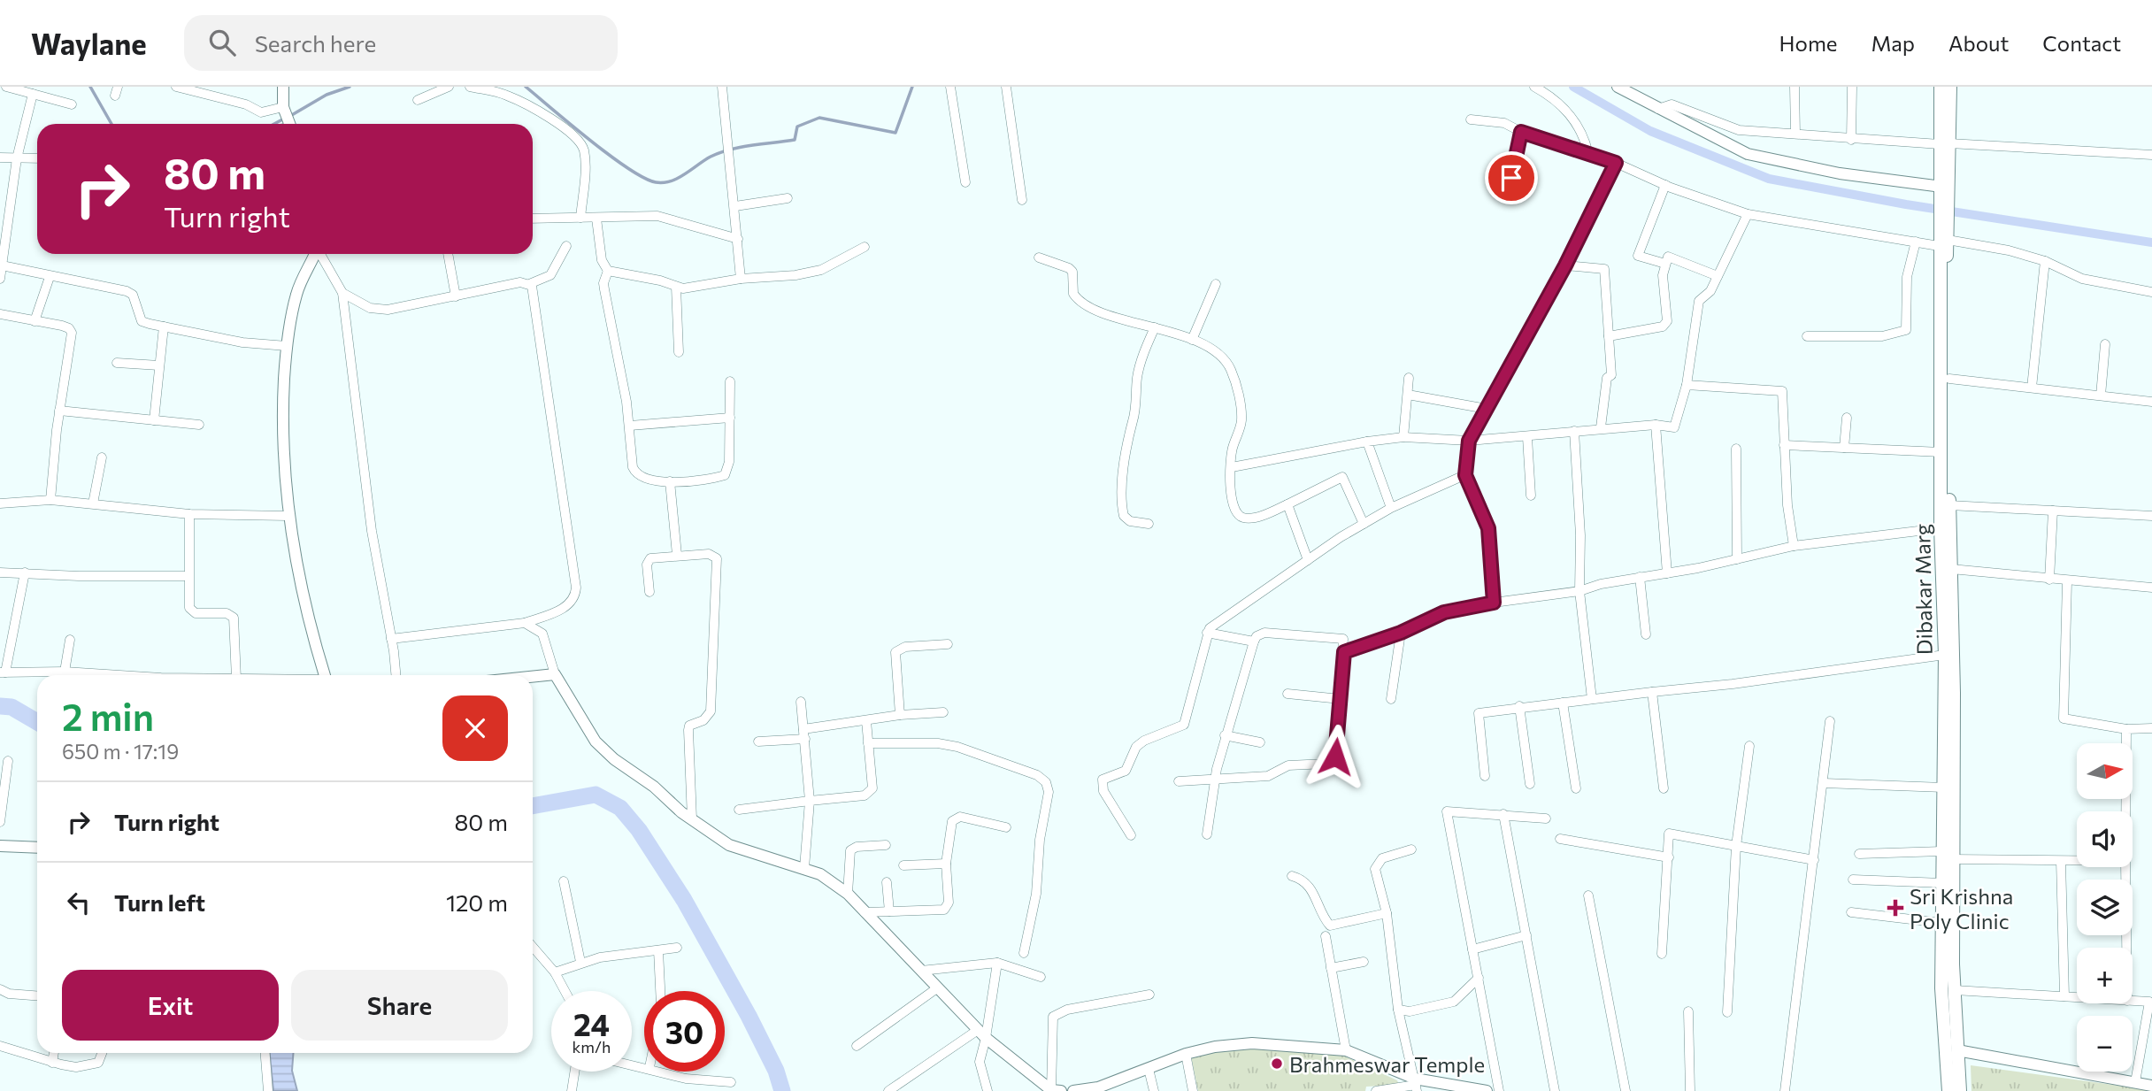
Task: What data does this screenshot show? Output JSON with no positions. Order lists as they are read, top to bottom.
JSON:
{
  "streets": {
    "main road": ["Dibakar Marg"]
  },
  "places": {
    "health": ["Sri Krishna Poly Clinic"],
    "other": ["Brahmeswar Temple"]
  },
  "north": "right",
  "page": {
    "header": "Waylane",
    "search": "Search here",
    "nav": [
      "Home",
      "Map",
      "About",
      "Contact"
    ],
    "turn": ["80 m", "Turn right"],
    "heading": ["2 min", "650 m · 17:19"],
    "map_buttons": ["+", "−"],
    "list": [
      {
        "name": "Turn right",
        "value": "80 m"
      },
      {
        "name": "Turn left",
        "value": "120 m"
      }
    ],
    "buttons": ["Exit", "Share"],
    "speed": "24 km/h",
    "limit": "30"
  }
}
